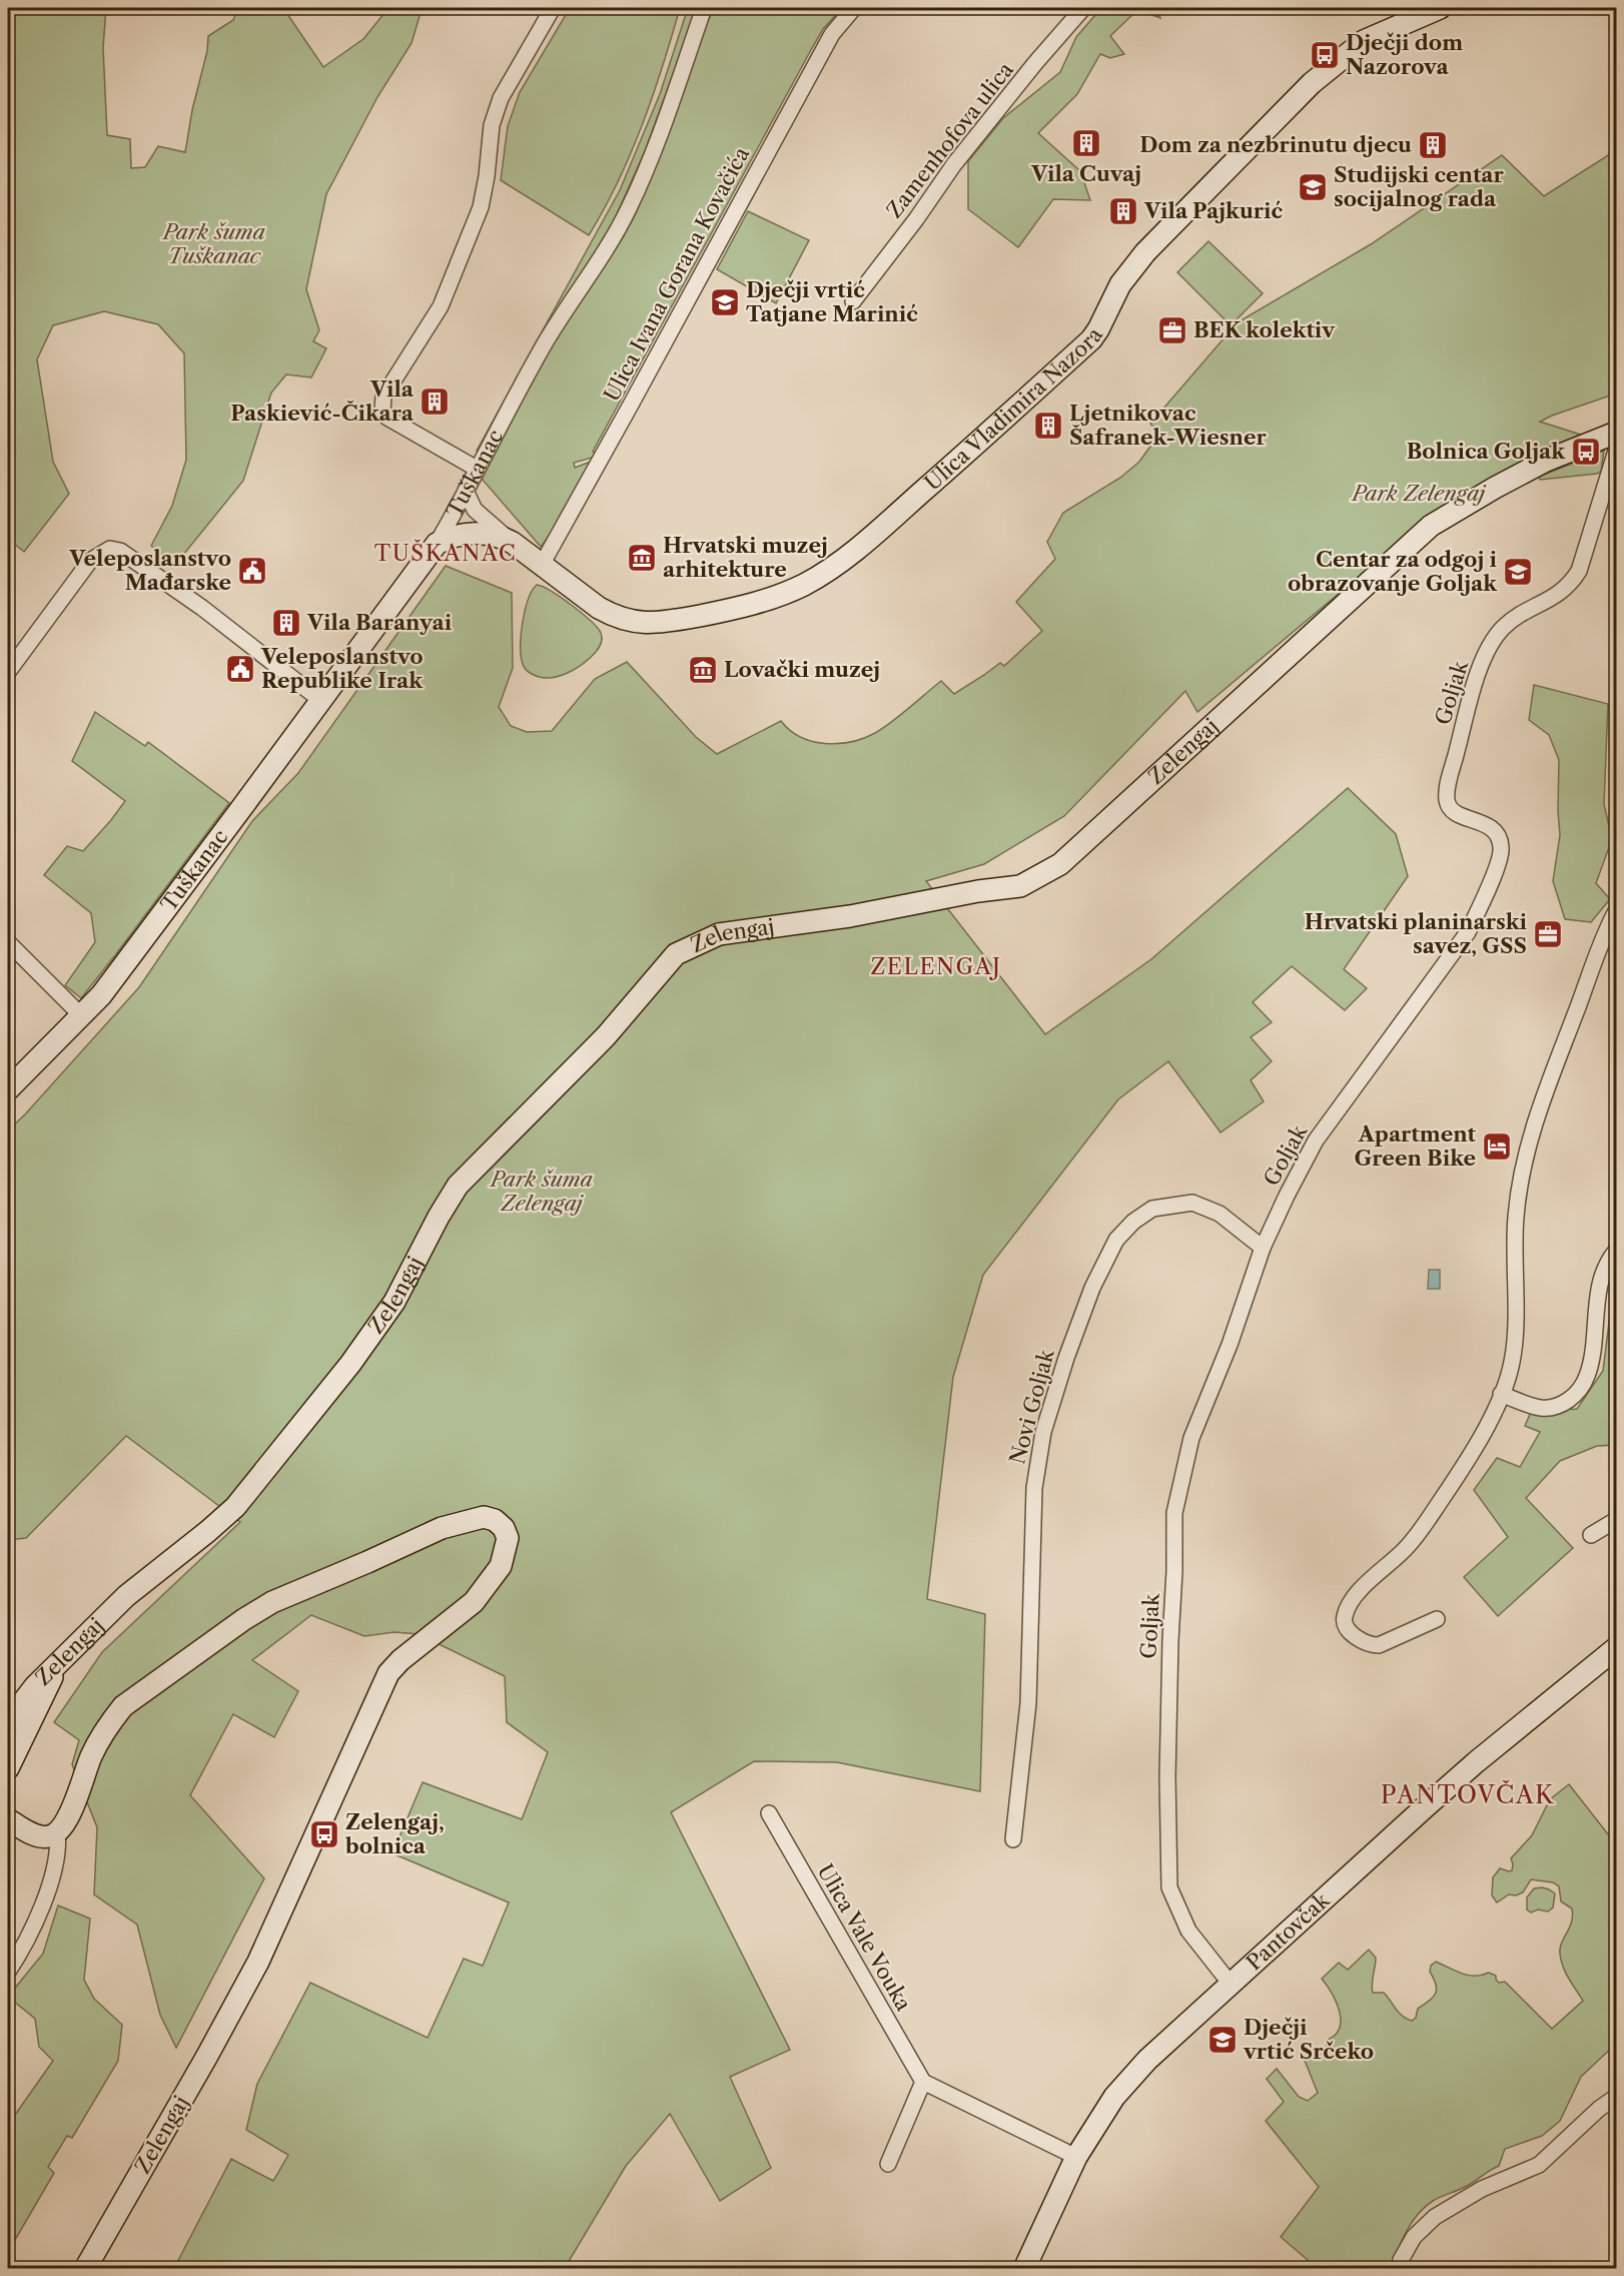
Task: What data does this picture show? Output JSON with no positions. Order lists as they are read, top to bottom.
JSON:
{
  "streets": {
    "street": [
      "Zamenhofova ulica",
      "Ulica Ivana Gorana Kovačića",
      "Ulica Vladimira Nazora",
      "Tuškanac",
      "Goljak",
      "Zelengaj",
      "Novi Goljak",
      "Pantovčak",
      "Ulica Vale Vouka"
    ]
  },
  "crossings": [
    ["Ulica Ivana Gorana Kovačića", "Ulica Vladimira Nazora"],
    ["Ulica Vladimira Nazora", "Tuškanac"],
    ["Goljak", "Novi Goljak"],
    ["Goljak", "Pantovčak"]
  ],
  "districts": ["TUŠKANAC", "ZELENGAJ", "PANTOVČAK"],
  "parks": ["Park šuma Tuškanac", "Park Zelengaj", "Park šuma Zelengaj"],
  "places": {
    "bus stop": ["Dječji dom Nazorova", "Bolnica Goljak", "Zelengaj, bolnica"],
    "building": [
      "Vila Cuvaj",
      "Dom za nezbrinutu djecu",
      "Vila Pajkurić",
      "Vila Paskiević-Čikara",
      "Ljetnikovac Šafranek-Wiesner",
      "Vila Baranyai"
    ],
    "school or university": [
      "Studijski centar socijalnog rada",
      "Dječji vrtić Tatjane Marinić",
      "Centar za odgoj i obrazovanje Goljak",
      "Dječji vrtić Srčeko"
    ],
    "office": ["BEK kolektiv", "Hrvatski planinarski savez, GSS"],
    "museum": ["Hrvatski muzej arhitekture", "Lovački muzej"],
    "public building": ["Veleposlanstvo Mađarske", "Veleposlanstvo Republike Irak"],
    "hotel": ["Apartment Green Bike"]
  }
}
